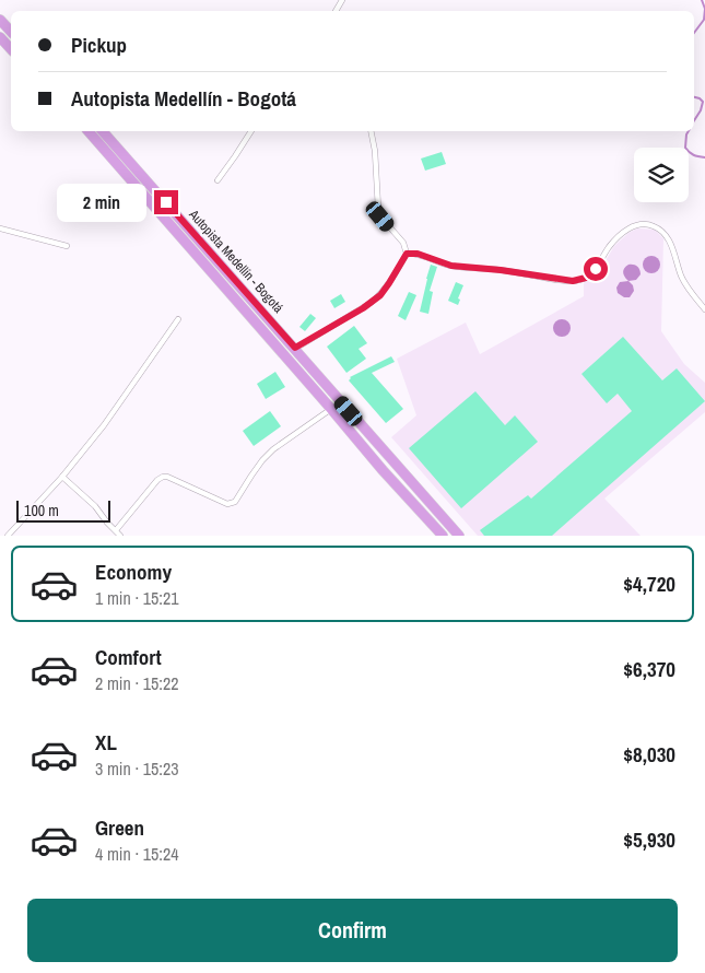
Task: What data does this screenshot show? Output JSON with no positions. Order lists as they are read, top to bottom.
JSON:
{
  "streets": {
    "highway": ["Autopista Medellín - Bogotá"]
  },
  "scale_bar": "100 m",
  "page": {
    "banner": ["Pickup", "Autopista Medellín - Bogotá"],
    "bubble": "2 min",
    "scale": "100 m",
    "list": [
      {
        "name": "Economy",
        "note": "1 min · 15:21",
        "value": "$4,720"
      },
      {
        "name": "Comfort",
        "note": "2 min · 15:22",
        "value": "$6,370"
      },
      {
        "name": "XL",
        "note": "3 min · 15:23",
        "value": "$8,030"
      },
      {
        "name": "Green",
        "note": "4 min · 15:24",
        "value": "$5,930"
      }
    ],
    "buttons": "Confirm"
  }
}
